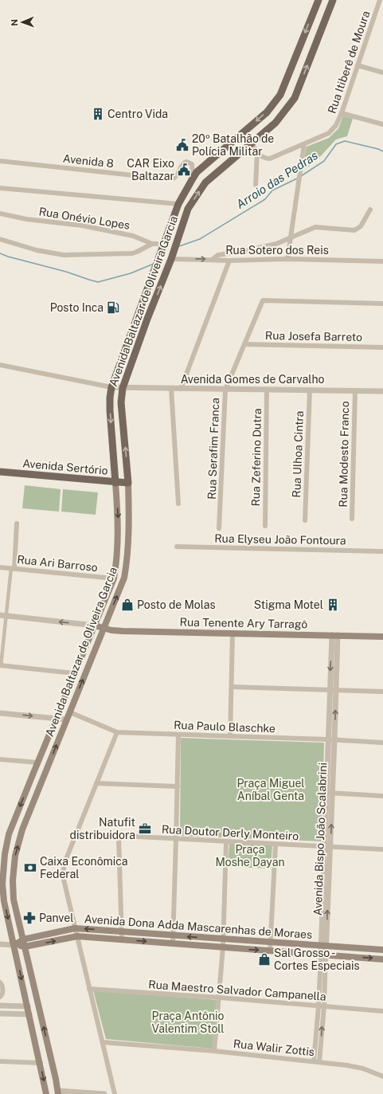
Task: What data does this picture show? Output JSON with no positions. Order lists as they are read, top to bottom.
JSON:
{
  "streets": {
    "main road": [
      "Avenida Baltazar de Oliveira Garcia",
      "Avenida Sertório",
      "Rua Tenente Ary Tarragô",
      "Avenida Dona Adda Mascarenhas de Moraes"
    ],
    "street": [
      "Rua Itiberê de Moura",
      "Avenida 8",
      "Rua Onévio Lopes",
      "Rua Sotero dos Reis",
      "Rua Josefa Barreto",
      "Avenida Gomes de Carvalho",
      "Rua Serafim Franca",
      "Rua Ulhoa Cintra",
      "Rua Modesto Franco",
      "Rua Zeferino Dutra",
      "Rua Elyseu João Fontoura",
      "Rua Ari Barroso",
      "Rua Paulo Blaschke",
      "Rua Doutor Derly Monteiro",
      "Avenida Bispo João Scalabrini",
      "Rua Maestro Salvador Campanella",
      "Rua Walir Zottis"
    ]
  },
  "crossings": [
    ["Avenida 8", "Avenida Baltazar de Oliveira Garcia"],
    ["Rua Onévio Lopes", "Avenida Baltazar de Oliveira Garcia"],
    ["Rua Sotero dos Reis", "Avenida Baltazar de Oliveira Garcia"],
    ["Avenida Baltazar de Oliveira Garcia", "Avenida Gomes de Carvalho"],
    ["Avenida Baltazar de Oliveira Garcia", "Avenida Sertório"],
    ["Avenida Baltazar de Oliveira Garcia", "Rua Ari Barroso"],
    ["Avenida Baltazar de Oliveira Garcia", "Rua Tenente Ary Tarragô"],
    ["Avenida Baltazar de Oliveira Garcia", "Rua Paulo Blaschke"],
    ["Avenida Baltazar de Oliveira Garcia", "Avenida Dona Adda Mascarenhas de Moraes"],
    ["Rua Josefa Barreto", "Rua Serafim Franca"],
    ["Avenida Gomes de Carvalho", "Rua Serafim Franca"],
    ["Avenida Gomes de Carvalho", "Rua Ulhoa Cintra"],
    ["Avenida Gomes de Carvalho", "Rua Modesto Franco"],
    ["Avenida Gomes de Carvalho", "Rua Zeferino Dutra"],
    ["Rua Tenente Ary Tarragô", "Avenida Bispo João Scalabrini"],
    ["Rua Paulo Blaschke", "Avenida Bispo João Scalabrini"],
    ["Rua Doutor Derly Monteiro", "Avenida Bispo João Scalabrini"],
    ["Avenida Bispo João Scalabrini", "Avenida Dona Adda Mascarenhas de Moraes"],
    ["Avenida Bispo João Scalabrini", "Rua Maestro Salvador Campanella"],
    ["Avenida Bispo João Scalabrini", "Rua Walir Zottis"]
  ],
  "water": ["Arroio das Pedras"],
  "parks": ["Praça Miguel Aníbal Genta", "Praça Moshe Dayan", "Praça Antônio Valentim Stoll"],
  "places": {
    "building": ["Centro Vida", "Stigma Motel"],
    "public building": ["20º Batalhão de Polícia Militar", "CAR Eixo Baltazar"],
    "fuel station": ["Posto Inca"],
    "shop": ["Posto de Molas", "Sal Grosso - Cortes Especiais"],
    "office": ["Natufit distribuidora"],
    "bank": ["Caixa Econômica Federal"],
    "pharmacy": ["Panvel"]
  },
  "north": "left"
}
